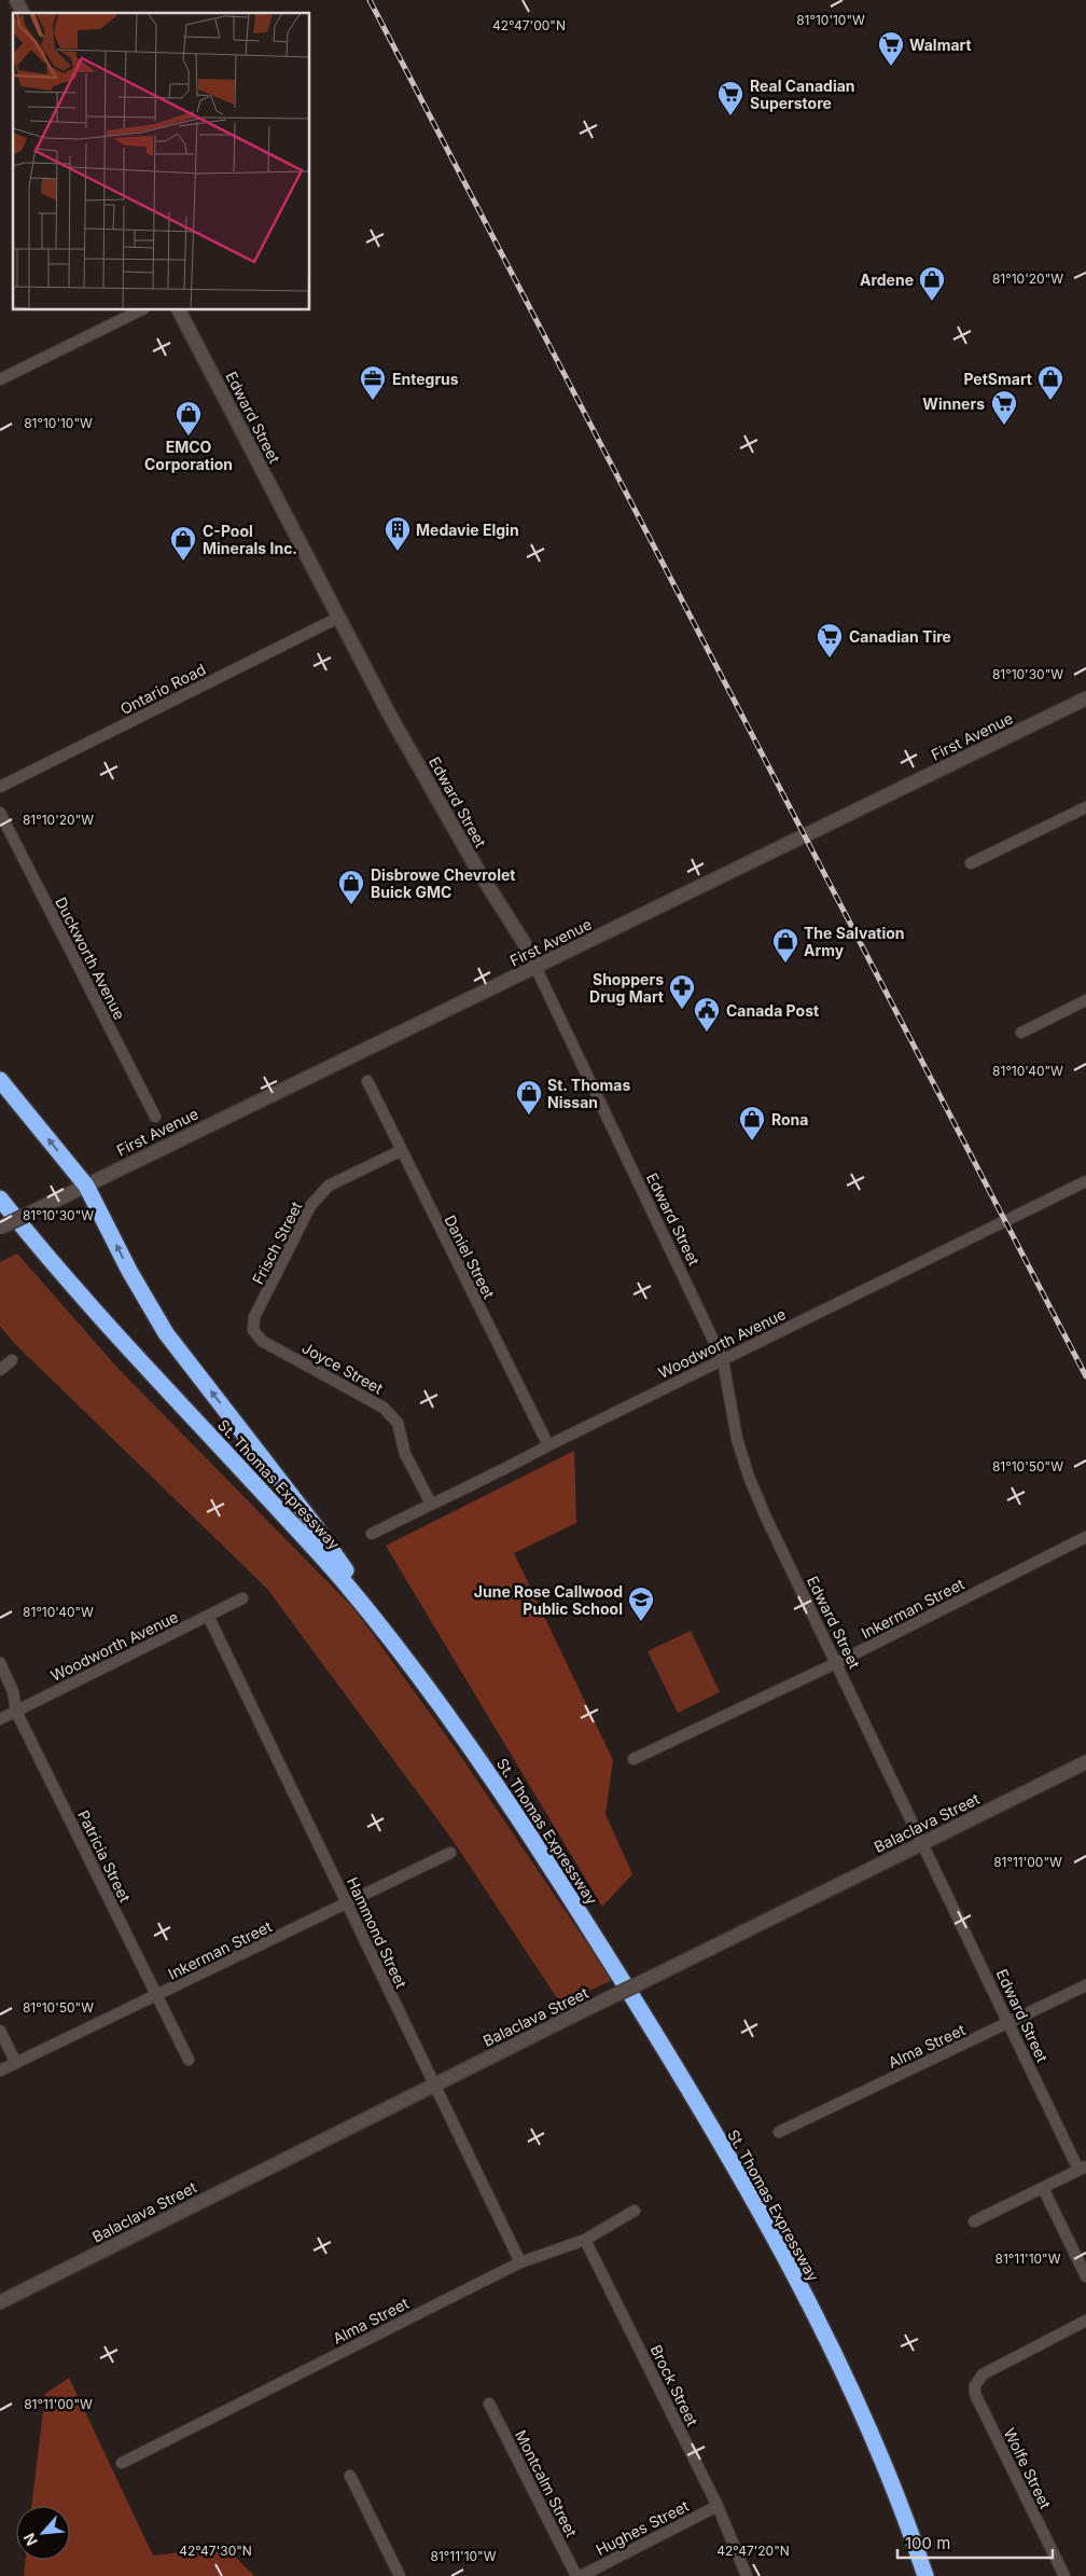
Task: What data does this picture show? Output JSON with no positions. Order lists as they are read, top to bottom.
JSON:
{
  "streets": {
    "highway": ["St. Thomas Expressway"],
    "street": [
      "Edward Street",
      "Ontario Road",
      "First Avenue",
      "Duckworth Avenue",
      "Frisch Street",
      "Daniel Street",
      "Woodworth Avenue",
      "Joyce Street",
      "Inkerman Street",
      "Balaclava Street",
      "Patricia Street",
      "Hammond Street",
      "Alma Street",
      "Brock Street",
      "Wolfe Street",
      "Montcalm Street",
      "Hughes Street"
    ]
  },
  "crossings": [
    ["Edward Street", "Ontario Road"],
    ["Edward Street", "First Avenue"],
    ["Edward Street", "Woodworth Avenue"],
    ["Edward Street", "Inkerman Street"],
    ["Edward Street", "Balaclava Street"],
    ["Edward Street", "Alma Street"],
    ["Frisch Street", "Daniel Street"],
    ["Frisch Street", "Joyce Street"],
    ["Daniel Street", "Woodworth Avenue"],
    ["Woodworth Avenue", "Joyce Street"],
    ["Woodworth Avenue", "Patricia Street"],
    ["Woodworth Avenue", "Hammond Street"],
    ["Inkerman Street", "Patricia Street"],
    ["Inkerman Street", "Hammond Street"],
    ["Balaclava Street", "Hammond Street"],
    ["Hammond Street", "Alma Street"],
    ["Alma Street", "Brock Street"],
    ["Brock Street", "Hughes Street"],
    ["Montcalm Street", "Hughes Street"]
  ],
  "places": {
    "supermarket": [
      "Walmart",
      "Real Canadian Superstore",
      "Winners",
      "Canadian Tire"
    ],
    "shop": [
      "Ardene",
      "PetSmart",
      "EMCO Corporation",
      "C-Pool Minerals Inc.",
      "Disbrowe Chevrolet Buick GMC",
      "The Salvation Army",
      "St. Thomas Nissan",
      "Rona"
    ],
    "office": ["Entegrus"],
    "building": ["Medavie Elgin"],
    "pharmacy": ["Shoppers Drug Mart"],
    "public building": ["Canada Post"],
    "school or university": ["June Rose Callwood Public School"]
  },
  "scale_bar": "100 m",
  "north": "bottom left",
  "coordinates": [
    "81°10'10\"W",
    "42°47'00\"N",
    "81°10'20\"W",
    "81°10'30\"W",
    "81°10'40\"W",
    "81°10'50\"W",
    "81°11'00\"W",
    "81°11'10\"W",
    "42°47'30\"N",
    "42°47'20\"N"
  ]
}
